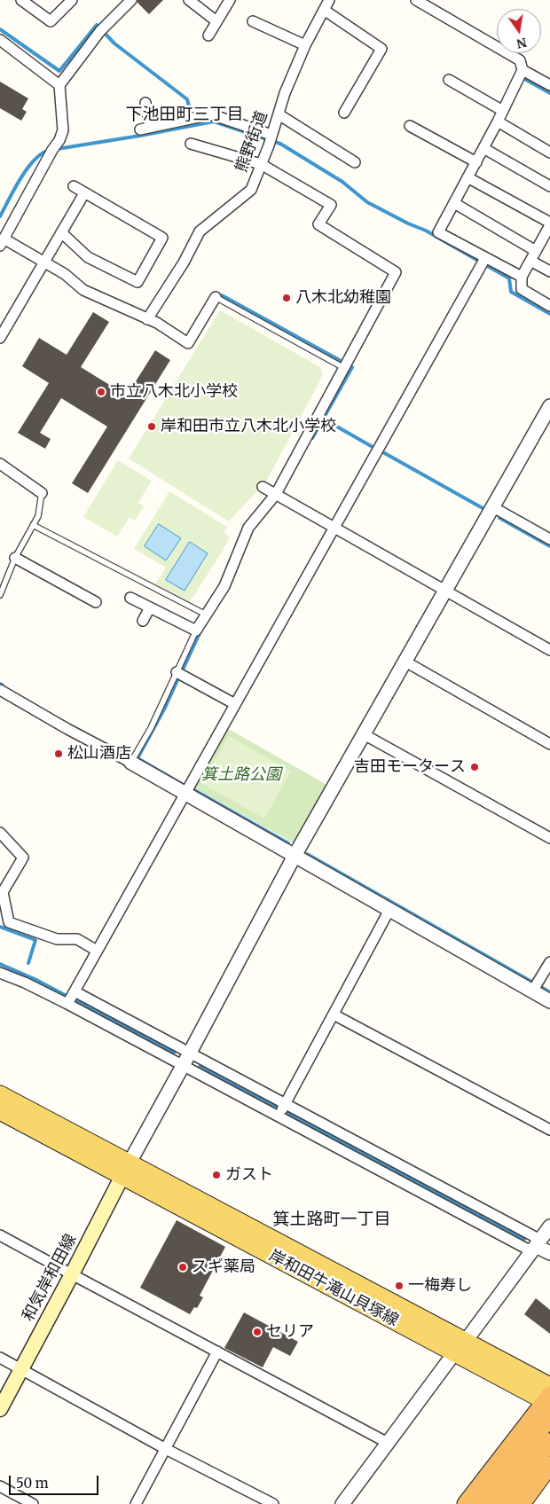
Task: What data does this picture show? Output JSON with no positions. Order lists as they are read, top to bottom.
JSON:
{
  "streets": {
    "main road": ["和気岸和田線", "岸和田牛滝山貝塚線"],
    "street": ["熊野街道"]
  },
  "crossings": [
    ["和気岸和田線", "岸和田牛滝山貝塚線"]
  ],
  "districts": ["下池田町三丁目", "箕土路町一丁目"],
  "parks": ["箕土路公園"],
  "places": [
    "八木北幼稚園",
    "市立八木北小学校",
    "岸和田市立八木北小学校",
    "松山酒店",
    "吉田モータース",
    "ガスト",
    "スギ薬局",
    "一梅寿し",
    "セリア"
  ],
  "scale_bar": "50 m",
  "north": "bottom"
}
